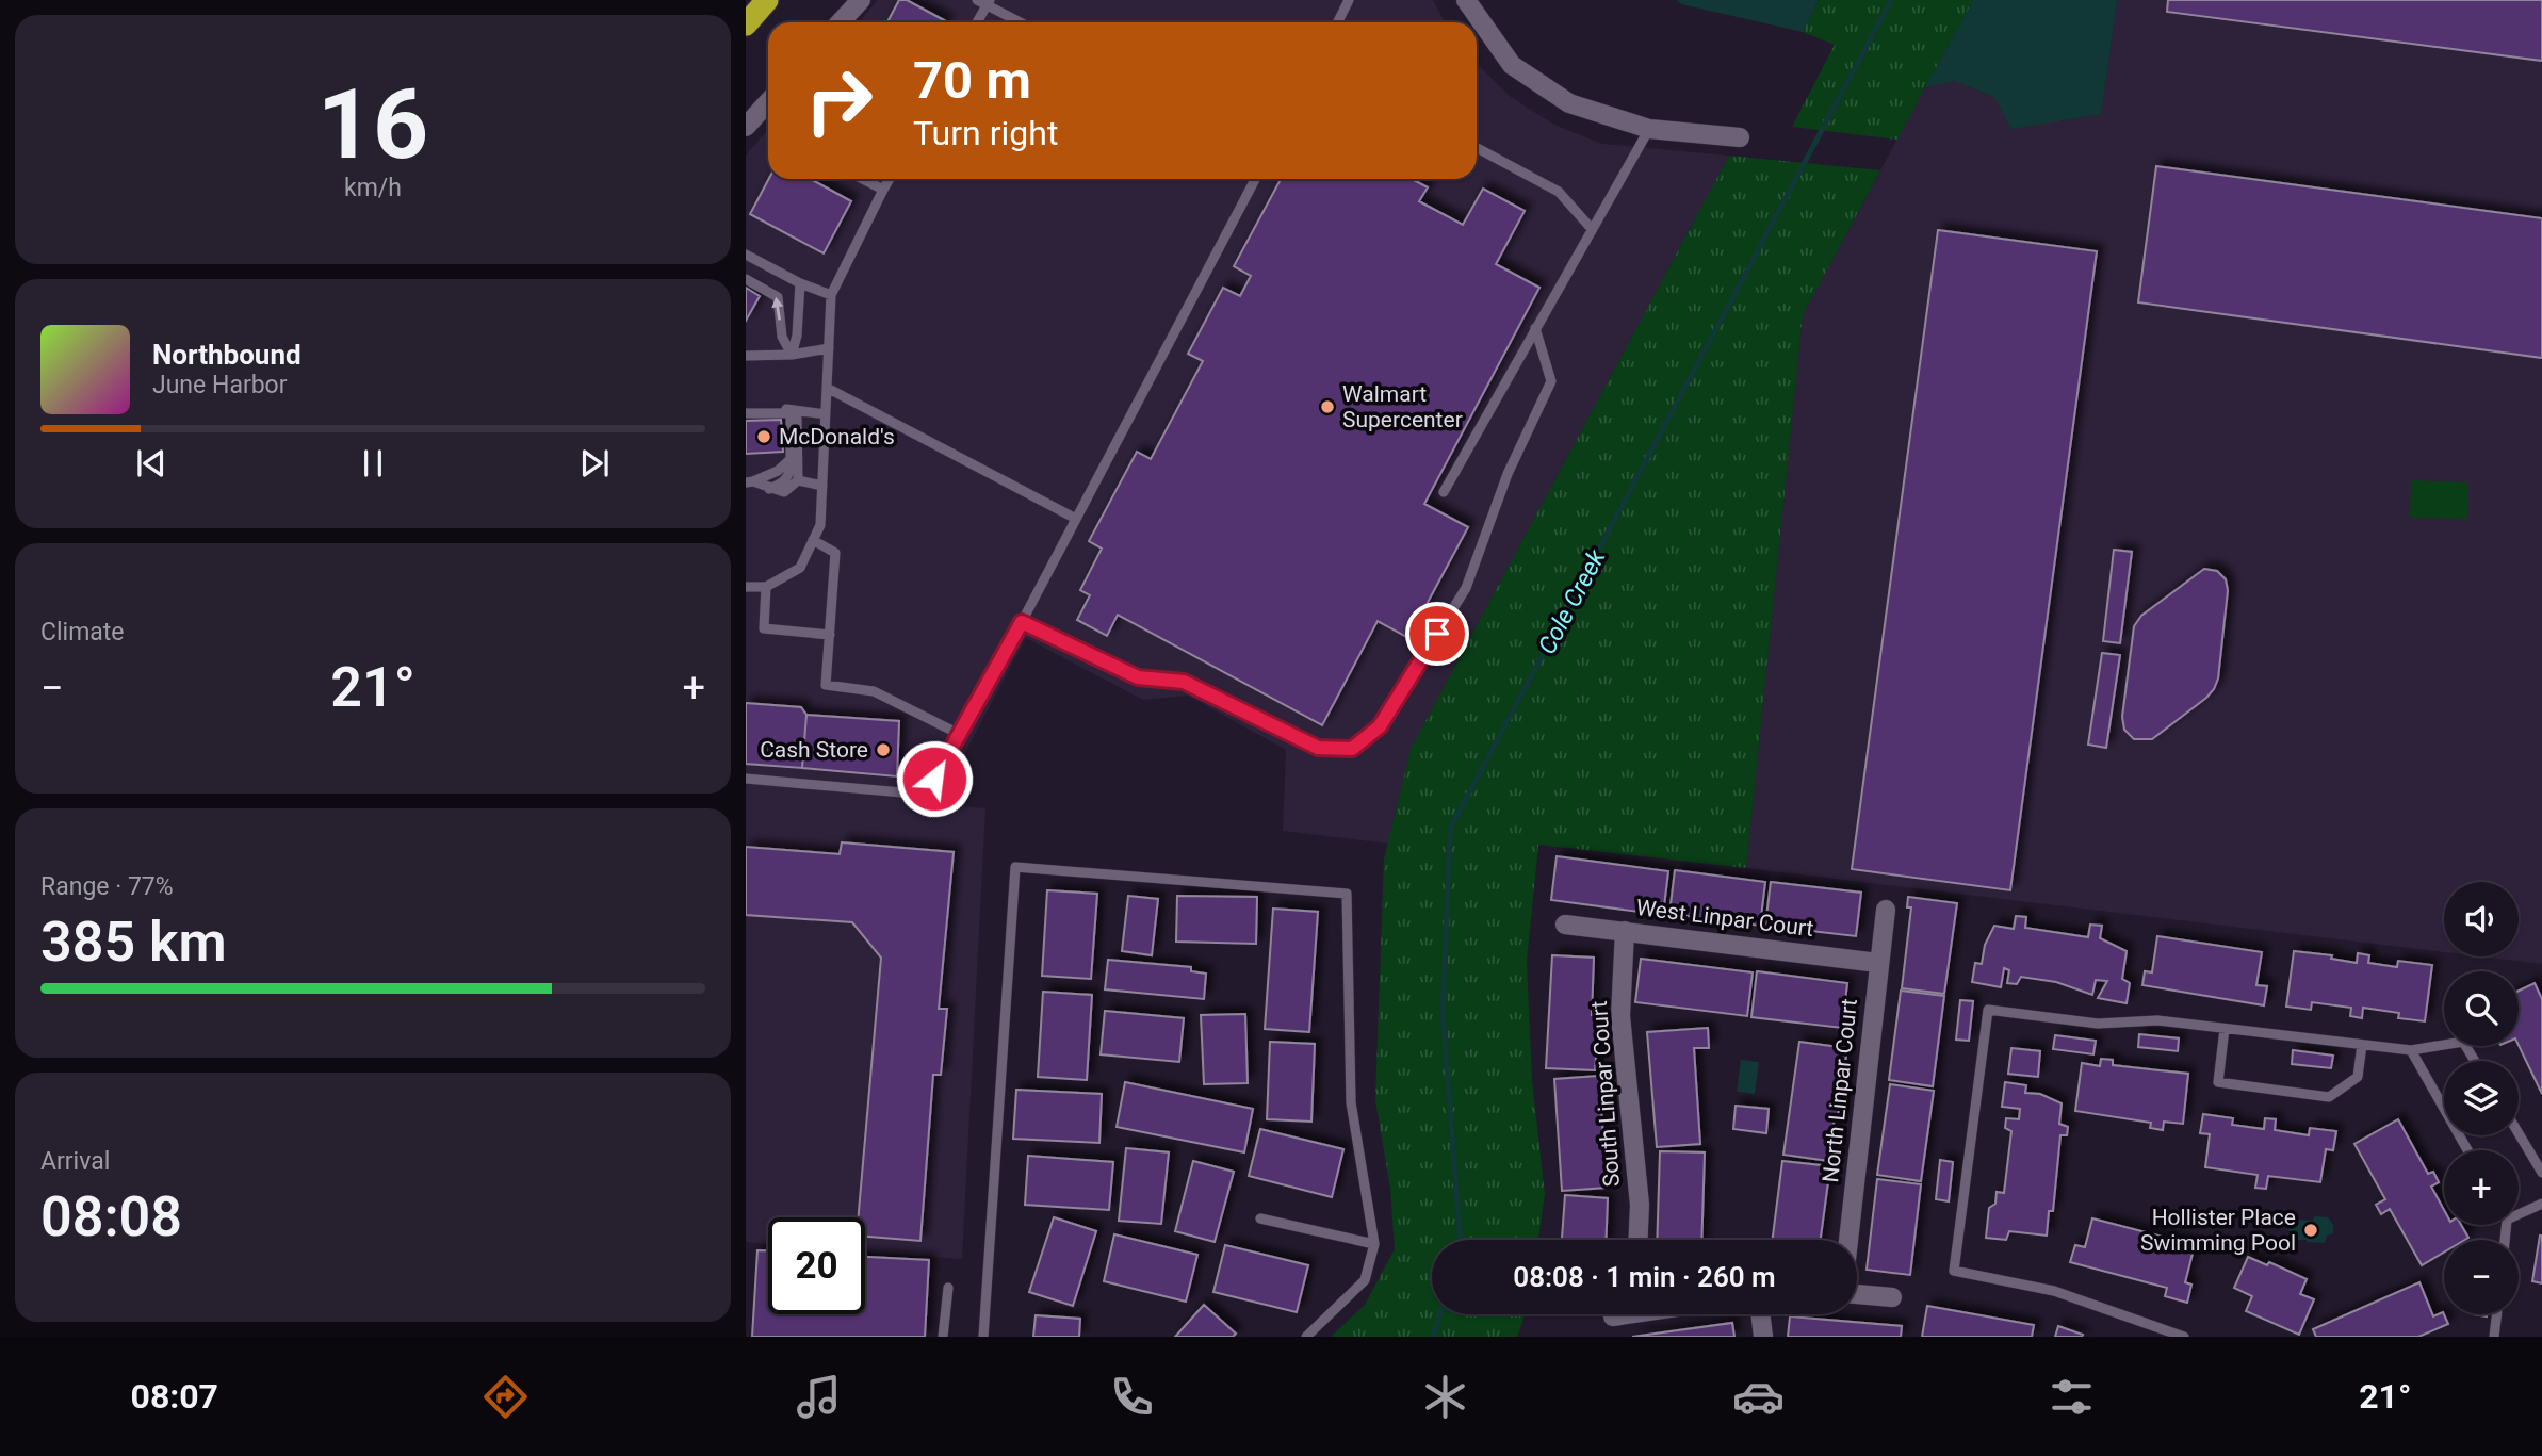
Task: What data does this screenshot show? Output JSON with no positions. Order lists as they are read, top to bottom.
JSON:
{
  "streets": {
    "street": ["West Linpar Court", "North Linpar Court", "South Linpar Court"]
  },
  "crossings": [
    ["West Linpar Court", "North Linpar Court"],
    ["West Linpar Court", "South Linpar Court"]
  ],
  "water": ["Cole Creek"],
  "places": [
    "Walmart Supercenter",
    "McDonald's",
    "Cash Store",
    "Hollister Place Swimming Pool"
  ],
  "page": {
    "tile": [
      ["16", "km/h"],
      "Climate",
      ["Range · 77%", "385 km"],
      ["Arrival", "08:08"]
    ],
    "turn": ["70 m", "Turn right"],
    "song": ["Northbound", "June Harbor"],
    "heat": ["−", "21°", "+"],
    "map_buttons": ["+", "−"],
    "limit": "20",
    "trip": "08:08 · 1 min · 260 m",
    "tabs": ["08:07", "21°"]
  }
}
